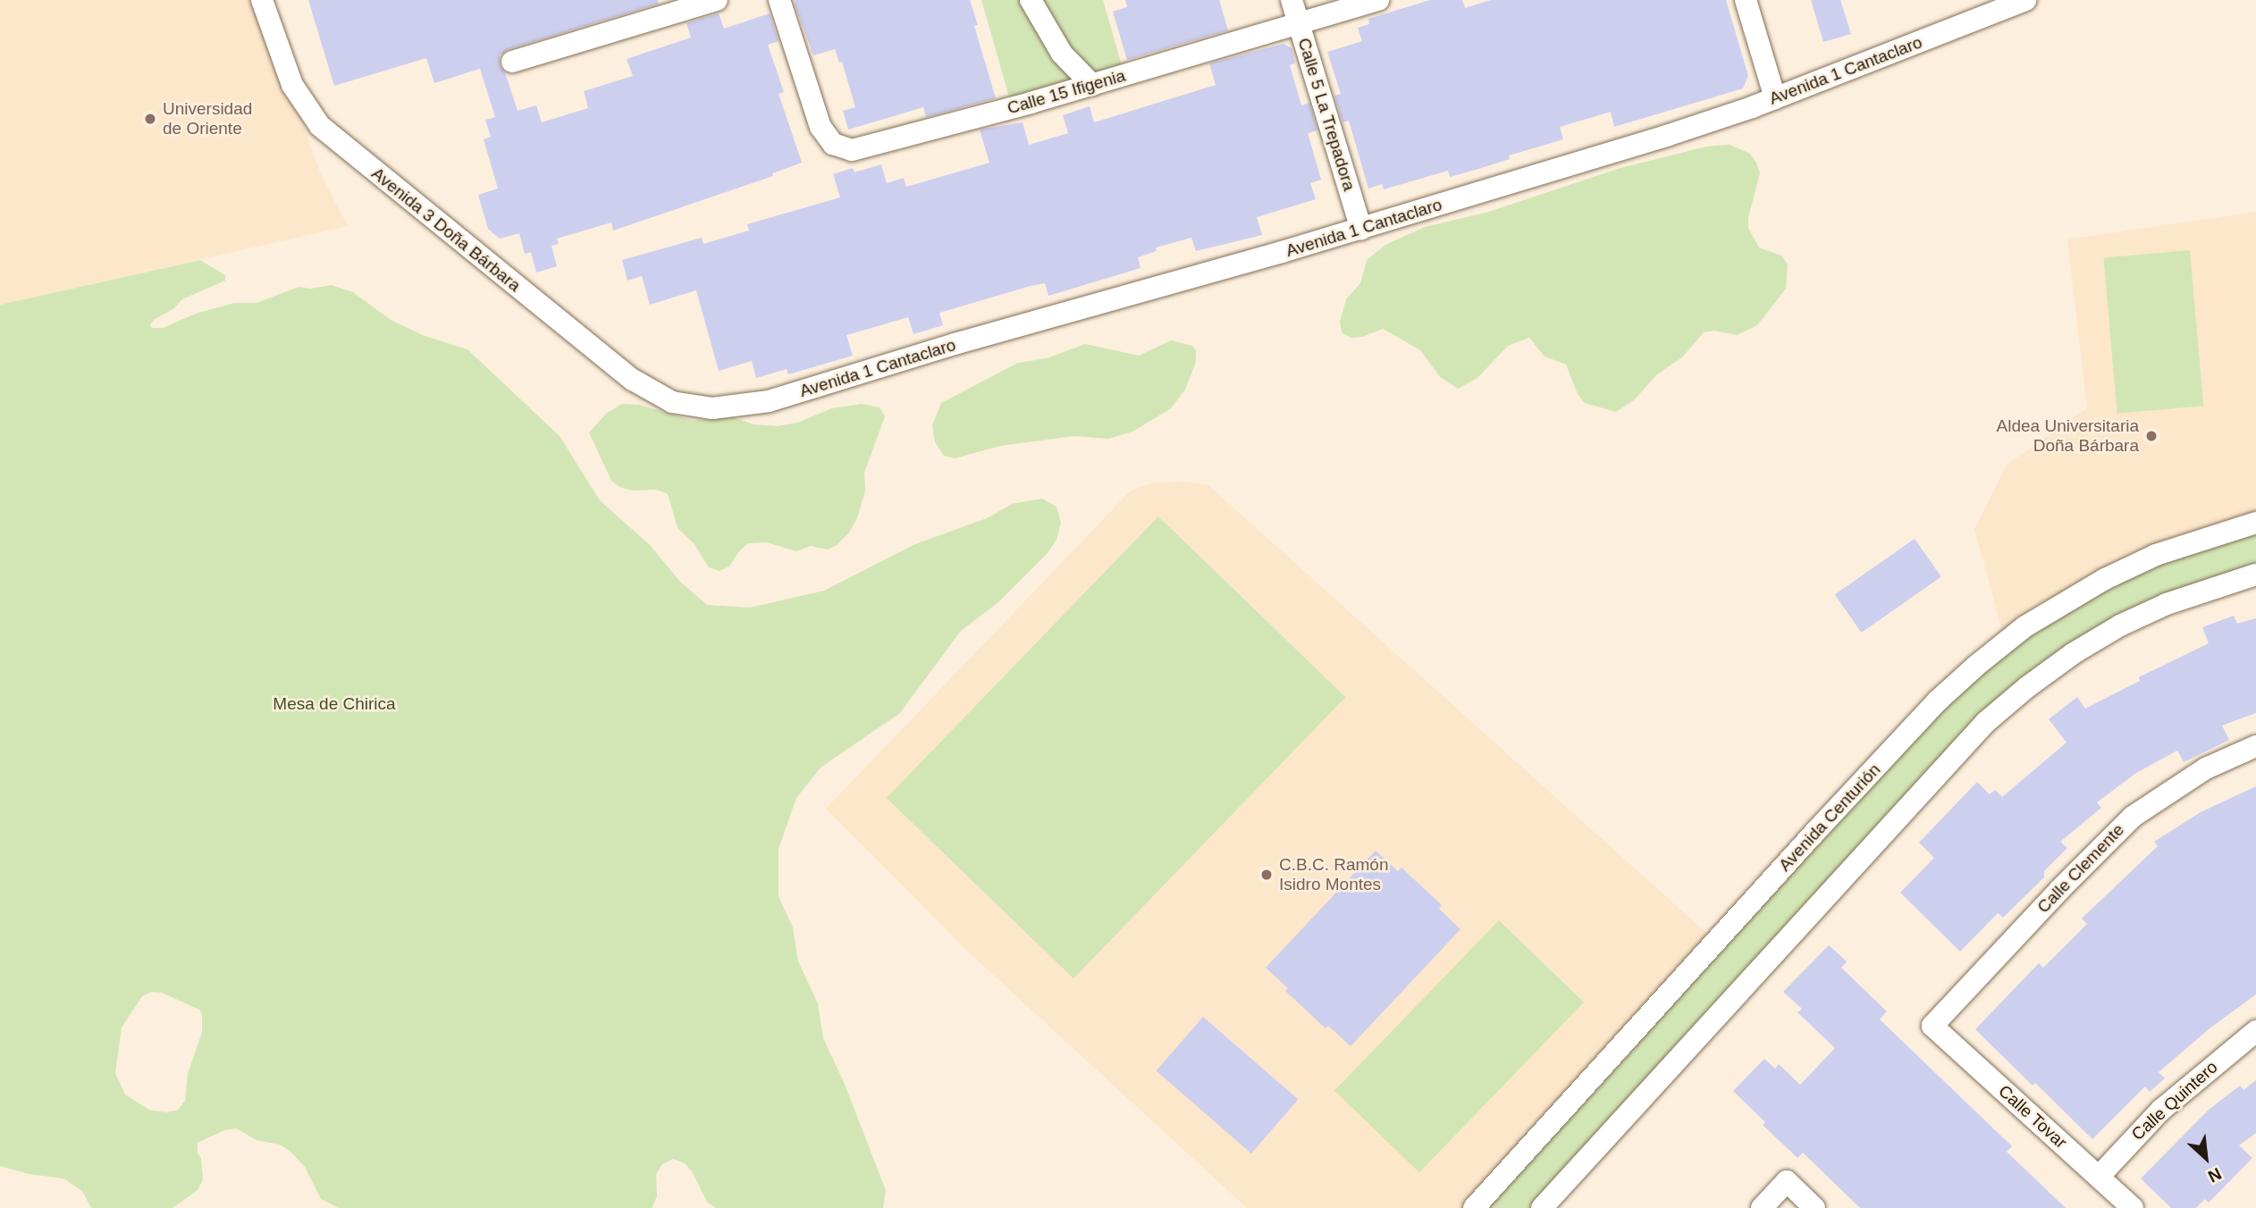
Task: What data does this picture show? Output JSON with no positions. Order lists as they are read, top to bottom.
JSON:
{
  "streets": {
    "street": [
      "Avenida 1 Cantaclaro",
      "Calle 15 Ifigenia",
      "Calle 5 La Trepadora",
      "Avenida 3 Doña Bárbara",
      "Avenida Centurión",
      "Calle Clemente",
      "Calle Quintero",
      "Calle Tovar"
    ]
  },
  "crossings": [
    ["Avenida 1 Cantaclaro", "Calle 5 La Trepadora"],
    ["Avenida 1 Cantaclaro", "Avenida 3 Doña Bárbara"],
    ["Calle 15 Ifigenia", "Calle 5 La Trepadora"],
    ["Calle Clemente", "Calle Tovar"],
    ["Calle Quintero", "Calle Tovar"]
  ],
  "parks": ["Mesa de Chirica"],
  "places": ["Universidad de Oriente", "Aldea Universitaria Doña Bárbara", "C.B.C. Ramón Isidro Montes"],
  "north": "bottom right"
}
